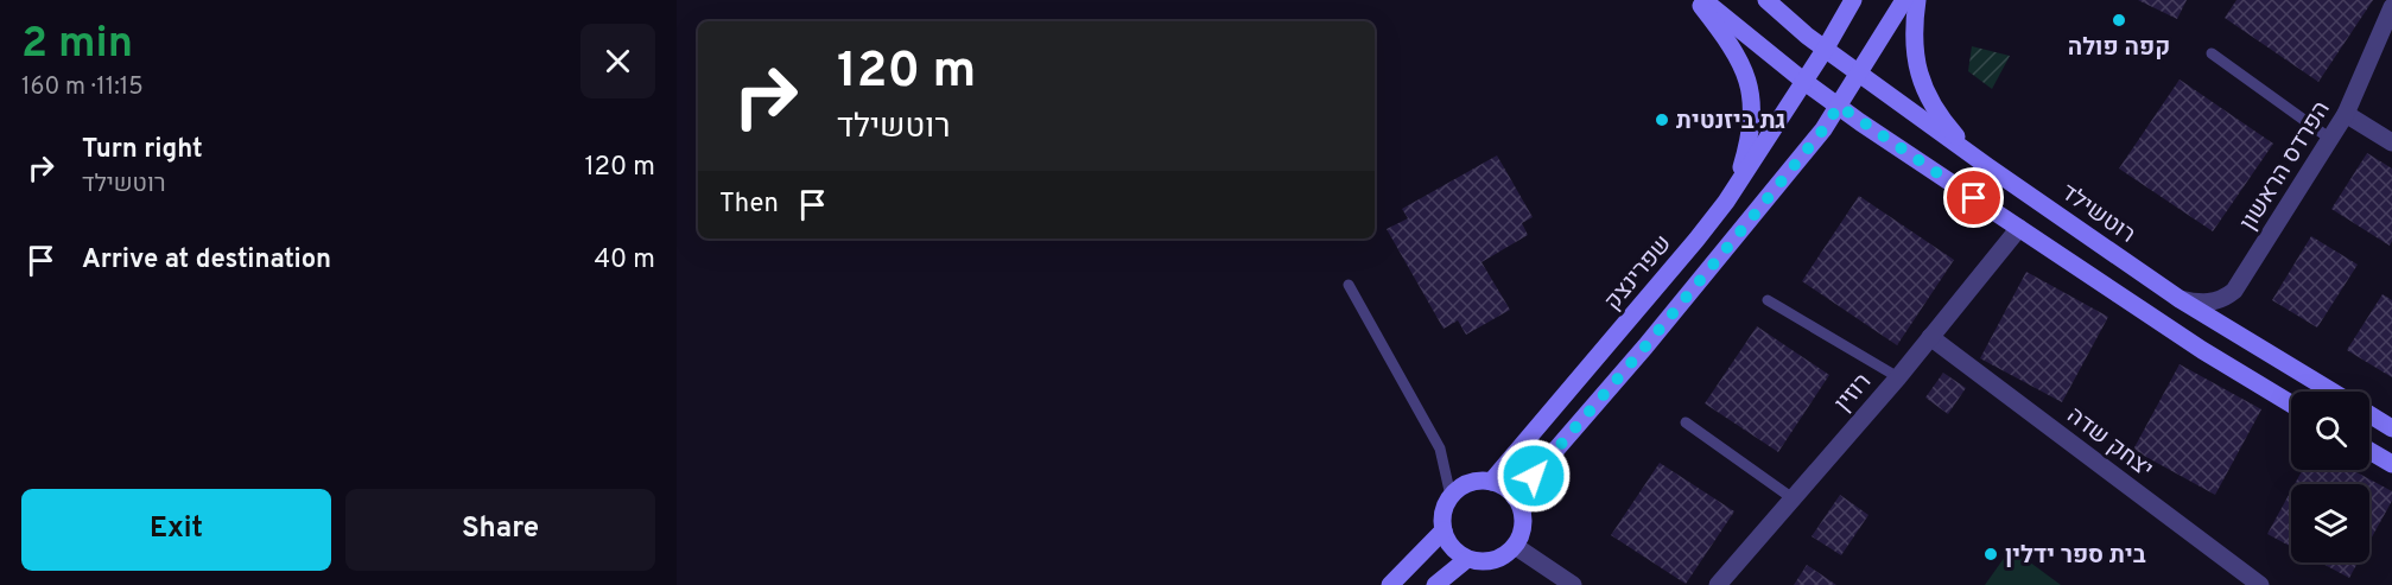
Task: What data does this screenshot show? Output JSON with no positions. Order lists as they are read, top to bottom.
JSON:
{
  "streets": {
    "main road": ["רוטשילד", "שפרינצק"],
    "street": ["הפרדס הראשון", "רוזין", "יצחק שדה"]
  },
  "crossings": [
    ["הפרדס הראשון", "רוטשילד"],
    ["רוטשילד", "שפרינצק"],
    ["רוזין", "יצחק שדה"]
  ],
  "places": ["קפה פולה", "גת ביזנטית", "בית ספר ידלין"],
  "page": {
    "heading": ["2 min", "160 m · 11:15"],
    "turn": ["120 m", "רוטשילד"],
    "list": [
      {
        "name": "Turn right",
        "note": "רוטשילד",
        "value": "120 m"
      },
      {
        "name": "Arrive at destination",
        "value": "40 m"
      }
    ],
    "then": "Then",
    "buttons": ["Exit", "Share"]
  }
}
